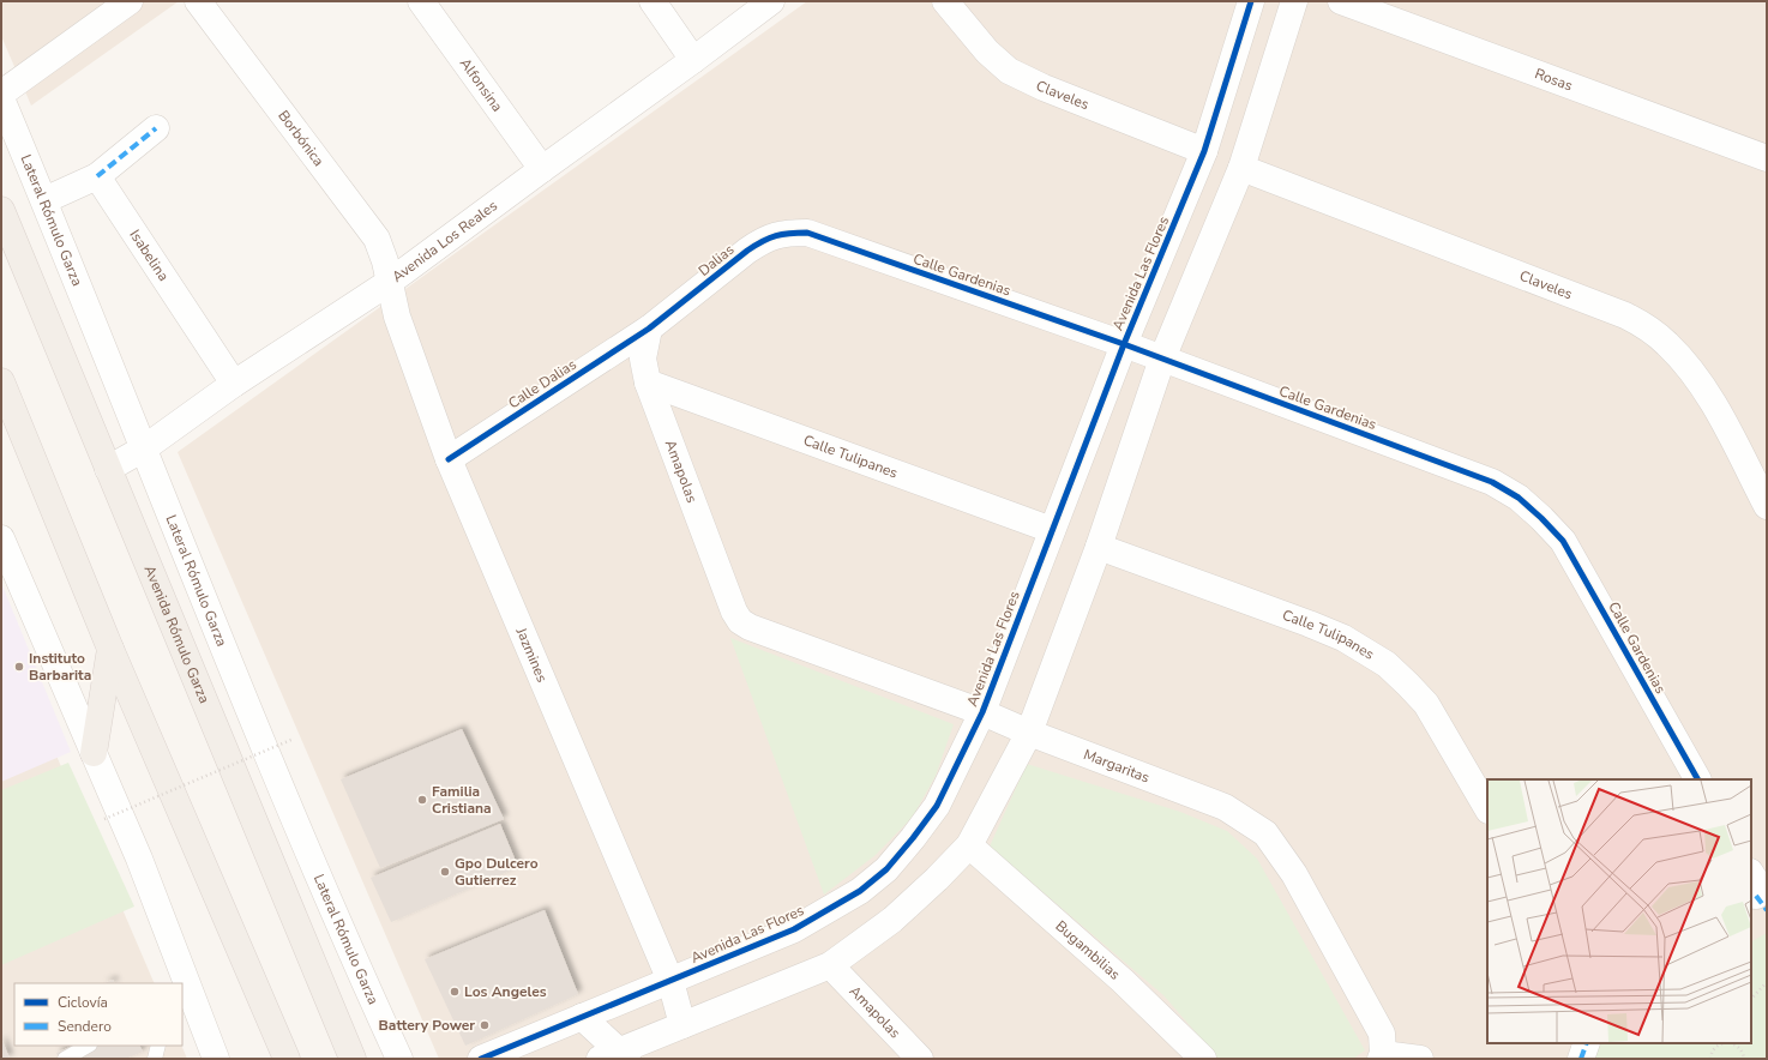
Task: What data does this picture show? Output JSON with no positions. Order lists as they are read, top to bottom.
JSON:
{
  "streets": {
    "main road": ["Avenida Rómulo Garza"],
    "street": [
      "Rosas",
      "Alfonsina",
      "Claveles",
      "Borbónica",
      "Lateral Rómulo Garza",
      "Avenida Los Reales",
      "Isabelina",
      "Dalias",
      "Avenida Las Flores",
      "Calle Gardenias",
      "Calle Dalias",
      "Calle Tulipanes",
      "Amapolas",
      "Jazmines",
      "Margaritas",
      "Bugambilias"
    ]
  },
  "crossings": [
    ["Alfonsina", "Avenida Los Reales"],
    ["Claveles", "Avenida Las Flores"],
    ["Borbónica", "Avenida Los Reales"],
    ["Borbónica", "Jazmines"],
    ["Lateral Rómulo Garza", "Avenida Los Reales"],
    ["Avenida Los Reales", "Isabelina"],
    ["Avenida Los Reales", "Avenida Rómulo Garza"],
    ["Avenida Los Reales", "Jazmines"],
    ["Dalias", "Calle Gardenias"],
    ["Dalias", "Calle Dalias"],
    ["Dalias", "Amapolas"],
    ["Avenida Las Flores", "Calle Gardenias"],
    ["Avenida Las Flores", "Calle Tulipanes"],
    ["Avenida Las Flores", "Jazmines"],
    ["Avenida Las Flores", "Margaritas"],
    ["Calle Dalias", "Amapolas"],
    ["Calle Dalias", "Jazmines"],
    ["Calle Tulipanes", "Amapolas"],
    ["Amapolas", "Margaritas"]
  ],
  "places": [
    "Instituto Barbarita",
    "Familia Cristiana",
    "Gpo Dulcero Gutierrez",
    "Los Angeles",
    "Battery Power"
  ],
  "legend": ["Ciclovía", "Sendero"]
}
